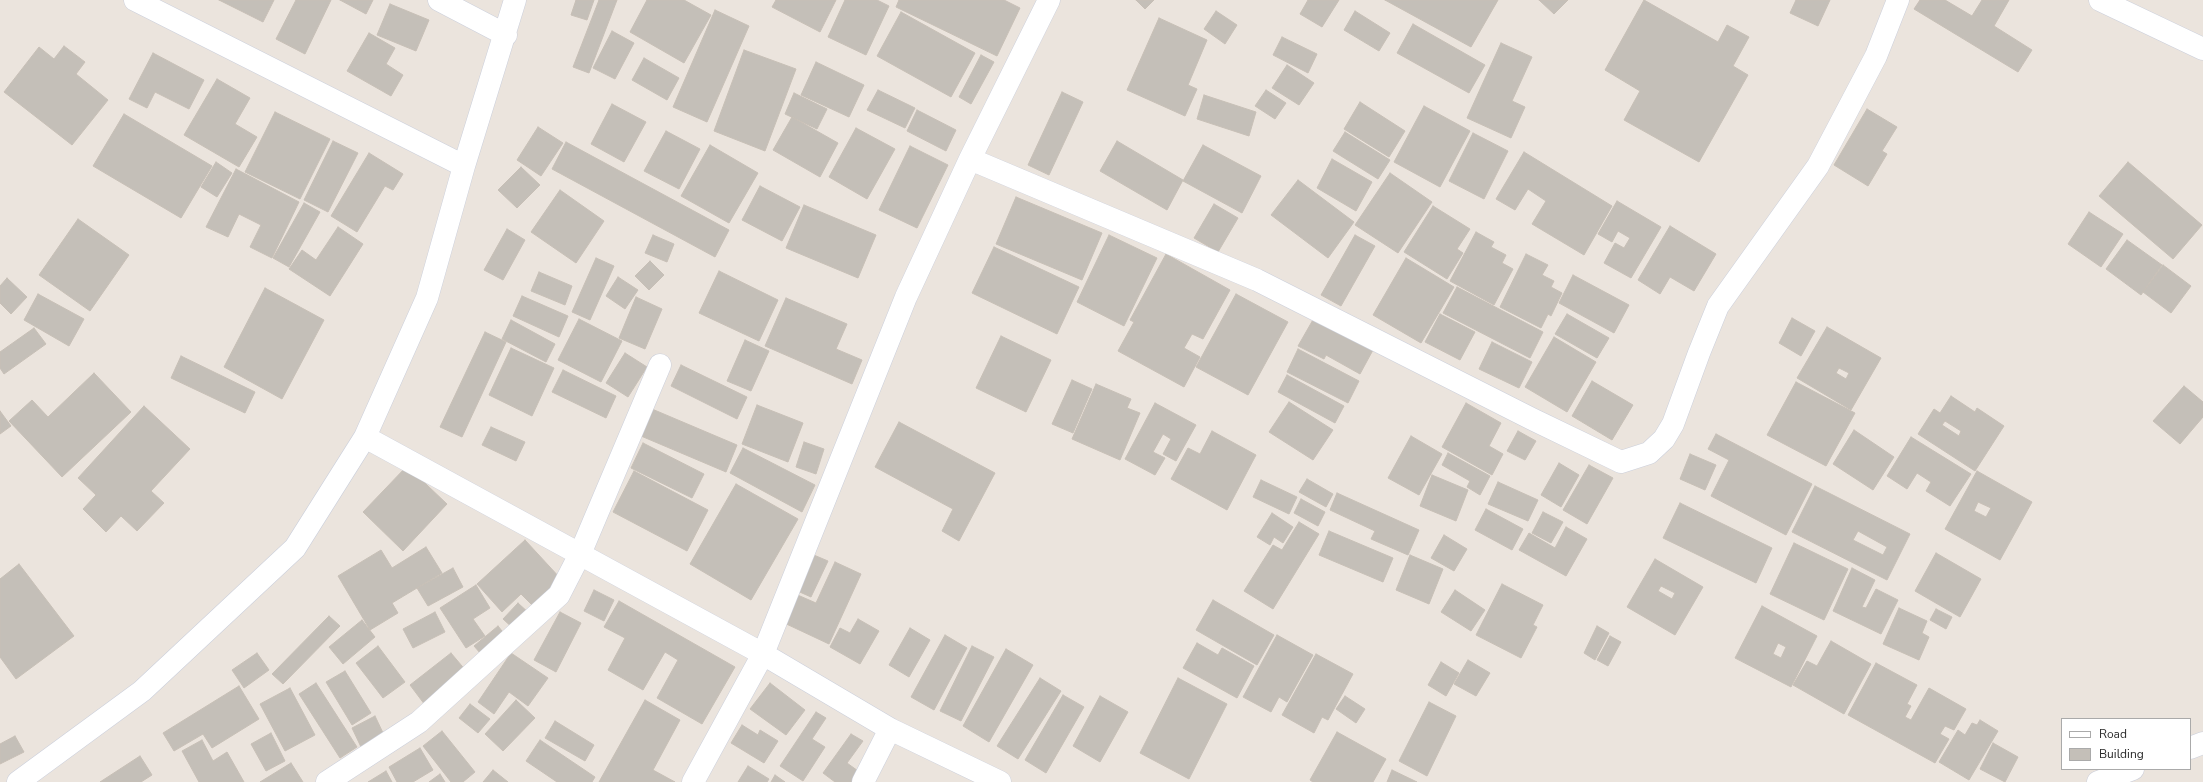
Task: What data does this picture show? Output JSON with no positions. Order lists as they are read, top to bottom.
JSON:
{
  "legend": ["Road", "Building"]
}
